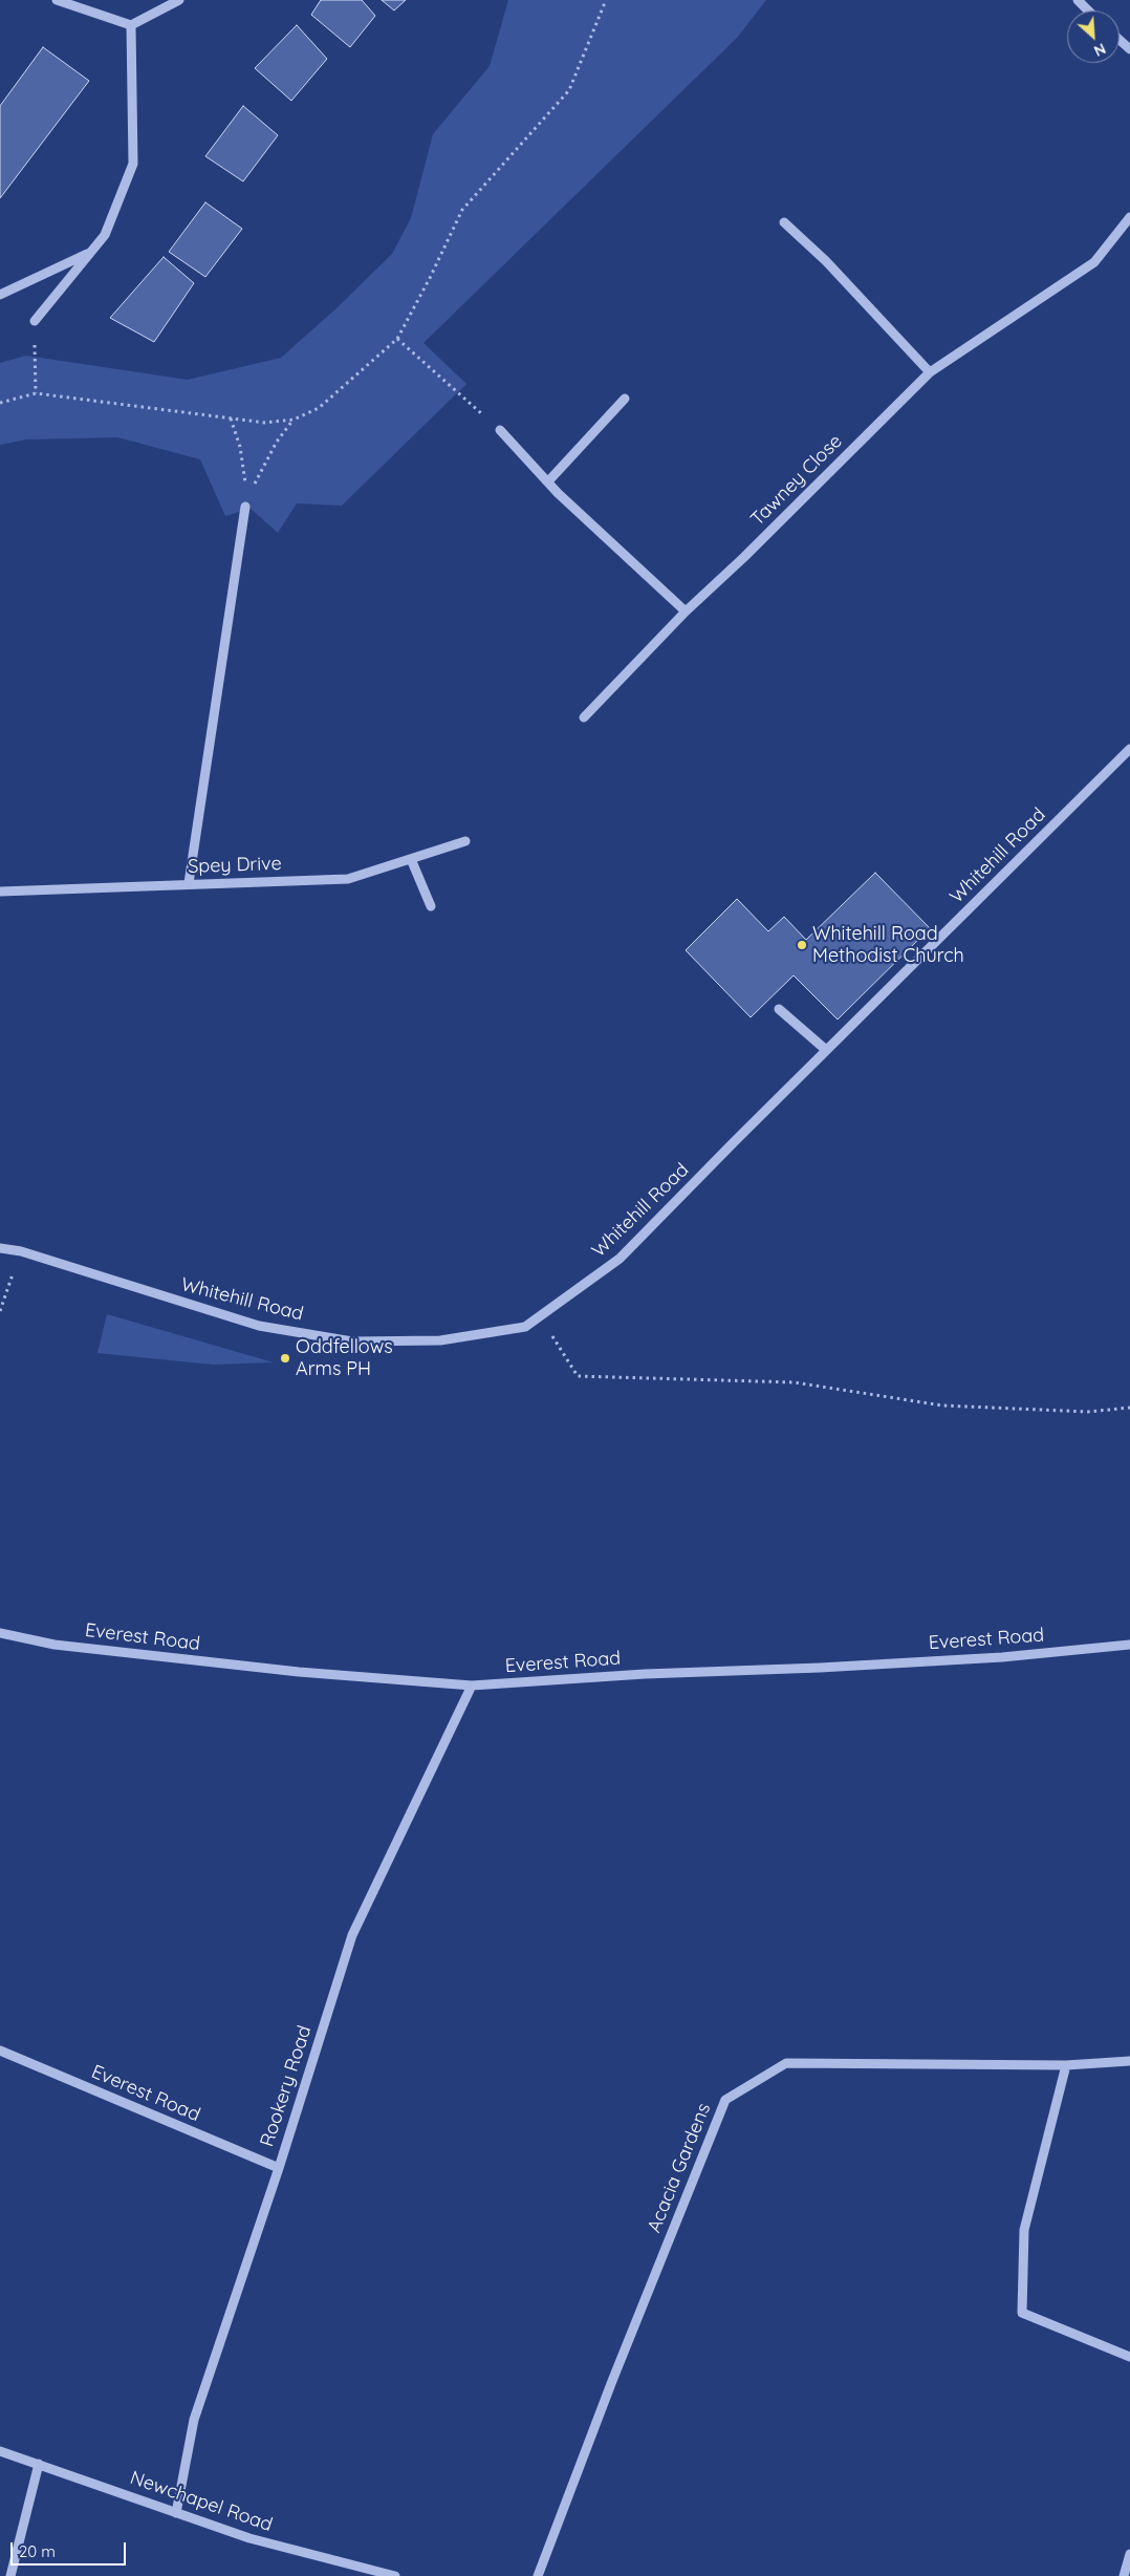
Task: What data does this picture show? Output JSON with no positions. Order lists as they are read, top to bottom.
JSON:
{
  "streets": {
    "street": [
      "Tawney Close",
      "Whitehill Road",
      "Spey Drive",
      "Everest Road",
      "Rookery Road",
      "Acacia Gardens",
      "Newchapel Road"
    ]
  },
  "crossings": [
    ["Everest Road", "Rookery Road"],
    ["Rookery Road", "Newchapel Road"]
  ],
  "places": ["Whitehill Road Methodist Church", "Oddfellows Arms PH"],
  "scale_bar": "20 m",
  "north": "bottom right"
}
